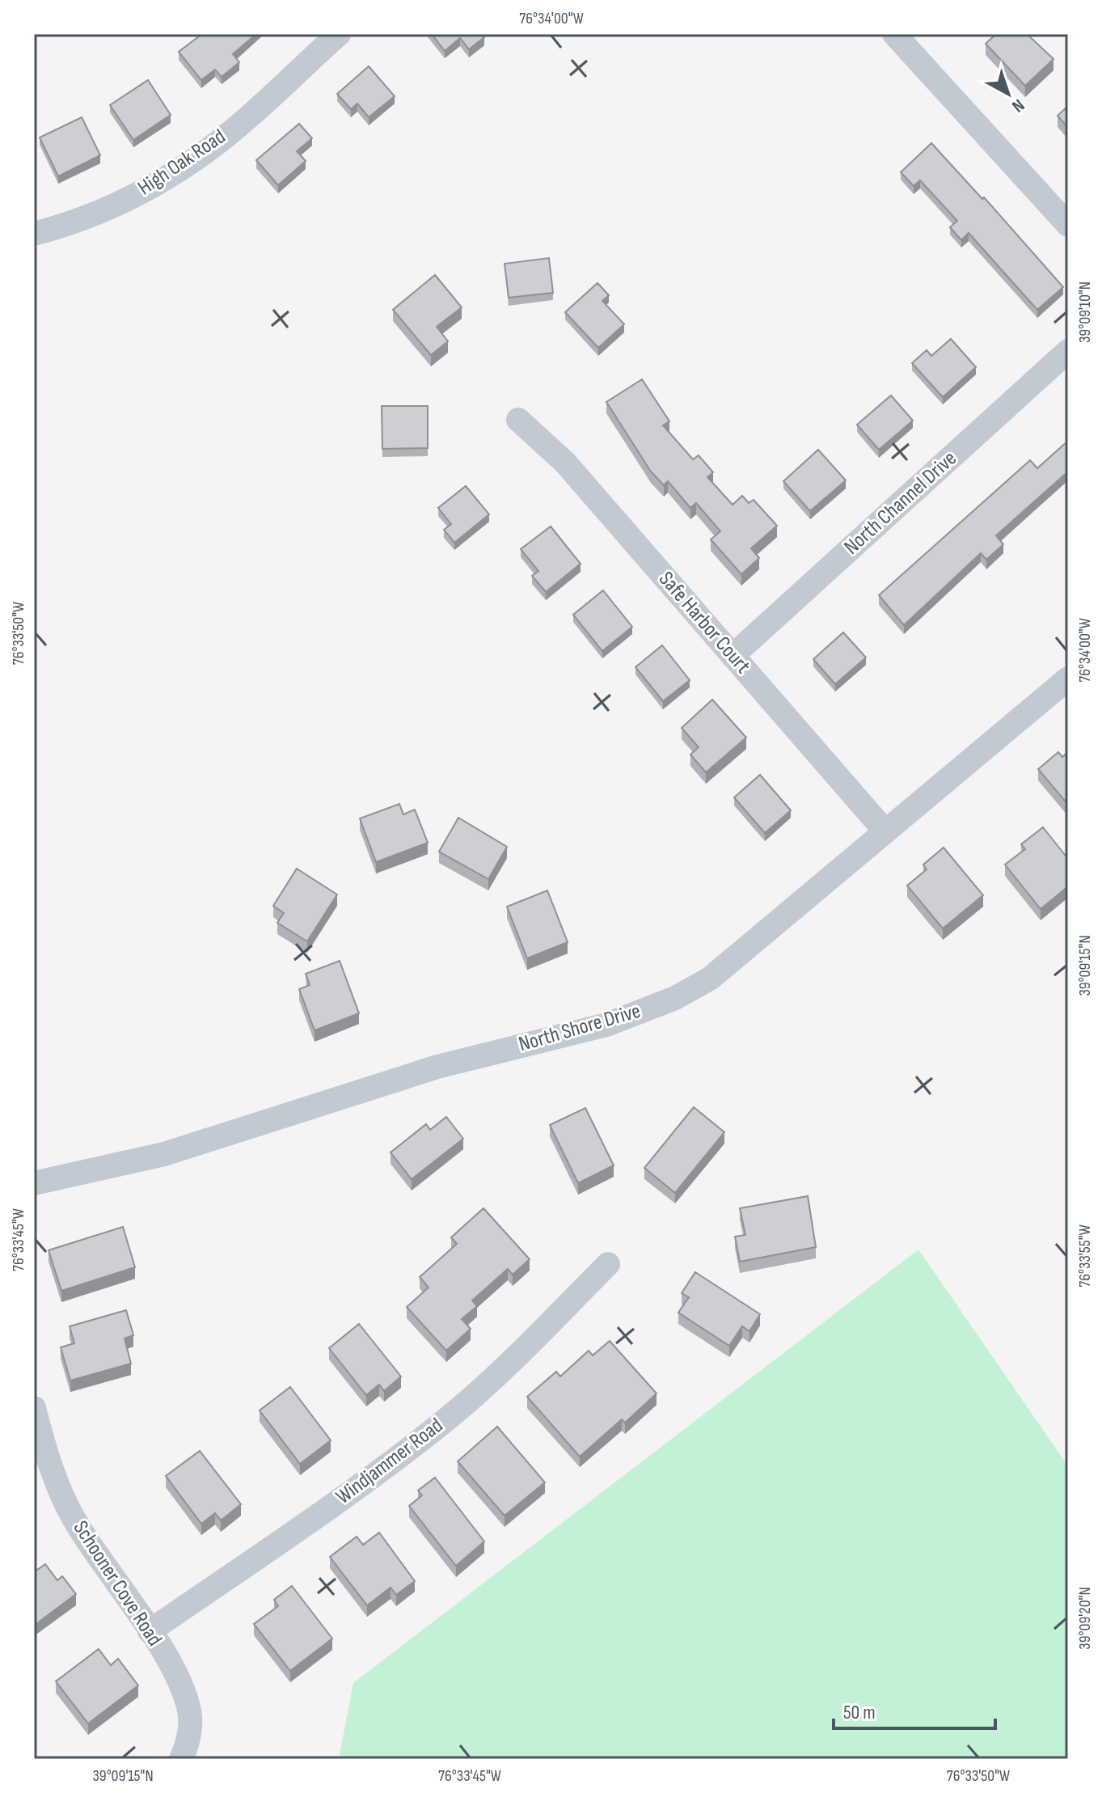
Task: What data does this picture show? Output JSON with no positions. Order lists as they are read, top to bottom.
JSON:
{
  "streets": {
    "street": [
      "High Oak Road",
      "North Channel Drive",
      "Safe Harbor Court",
      "North Shore Drive",
      "Windjammer Road",
      "Schooner Cove Road"
    ]
  },
  "crossings": [
    ["North Channel Drive", "Safe Harbor Court"],
    ["Safe Harbor Court", "North Shore Drive"],
    ["Windjammer Road", "Schooner Cove Road"]
  ],
  "scale_bar": "50 m",
  "north": "bottom right",
  "coordinates": [
    "76°34'00\"W",
    "39°09'10\"N",
    "76°33'50\"W",
    "39°09'15\"N",
    "76°33'45\"W",
    "76°33'55\"W",
    "39°09'20\"N"
  ]
}
